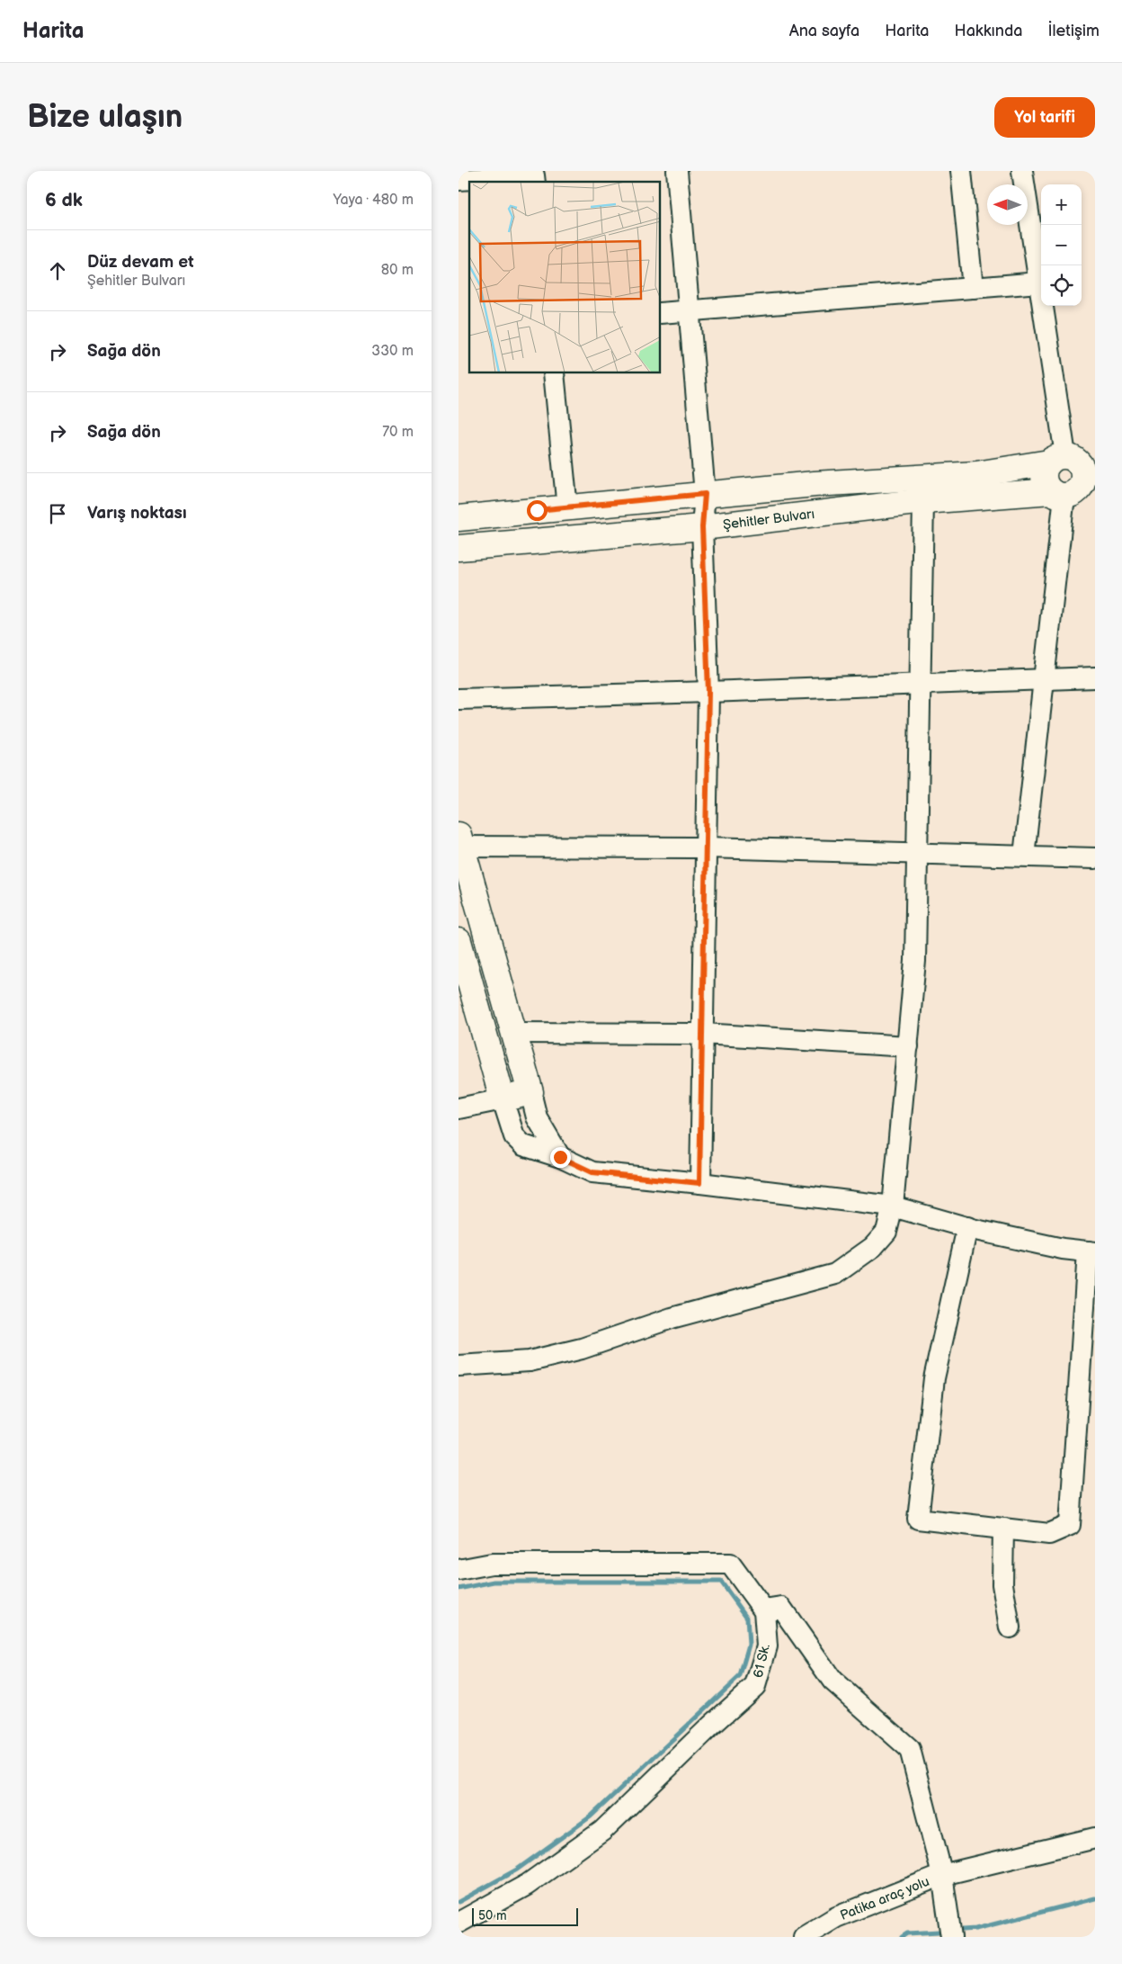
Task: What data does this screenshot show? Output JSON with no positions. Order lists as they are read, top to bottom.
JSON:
{
  "streets": {
    "main road": ["Şehitler Bulvarı"],
    "street": ["61 Sk.", "Patika araç yolu"]
  },
  "scale_bar": "50 m",
  "north": "left",
  "page": {
    "header": "Harita",
    "nav": [
      "Ana sayfa",
      "Harita",
      "Hakkında",
      "İletişim"
    ],
    "buttons": "Yol tarifi",
    "title": "Bize ulaşın",
    "heading": ["6 dk", "Yaya · 480 m"],
    "map_buttons": ["+", "−"],
    "list": [
      ["Düz devam et", "Şehitler Bulvarı", "80 m"],
      ["Sağa dön", "330 m"],
      ["Sağa dön", "70 m"],
      "Varış noktası"
    ],
    "scale": "50 m"
  }
}
